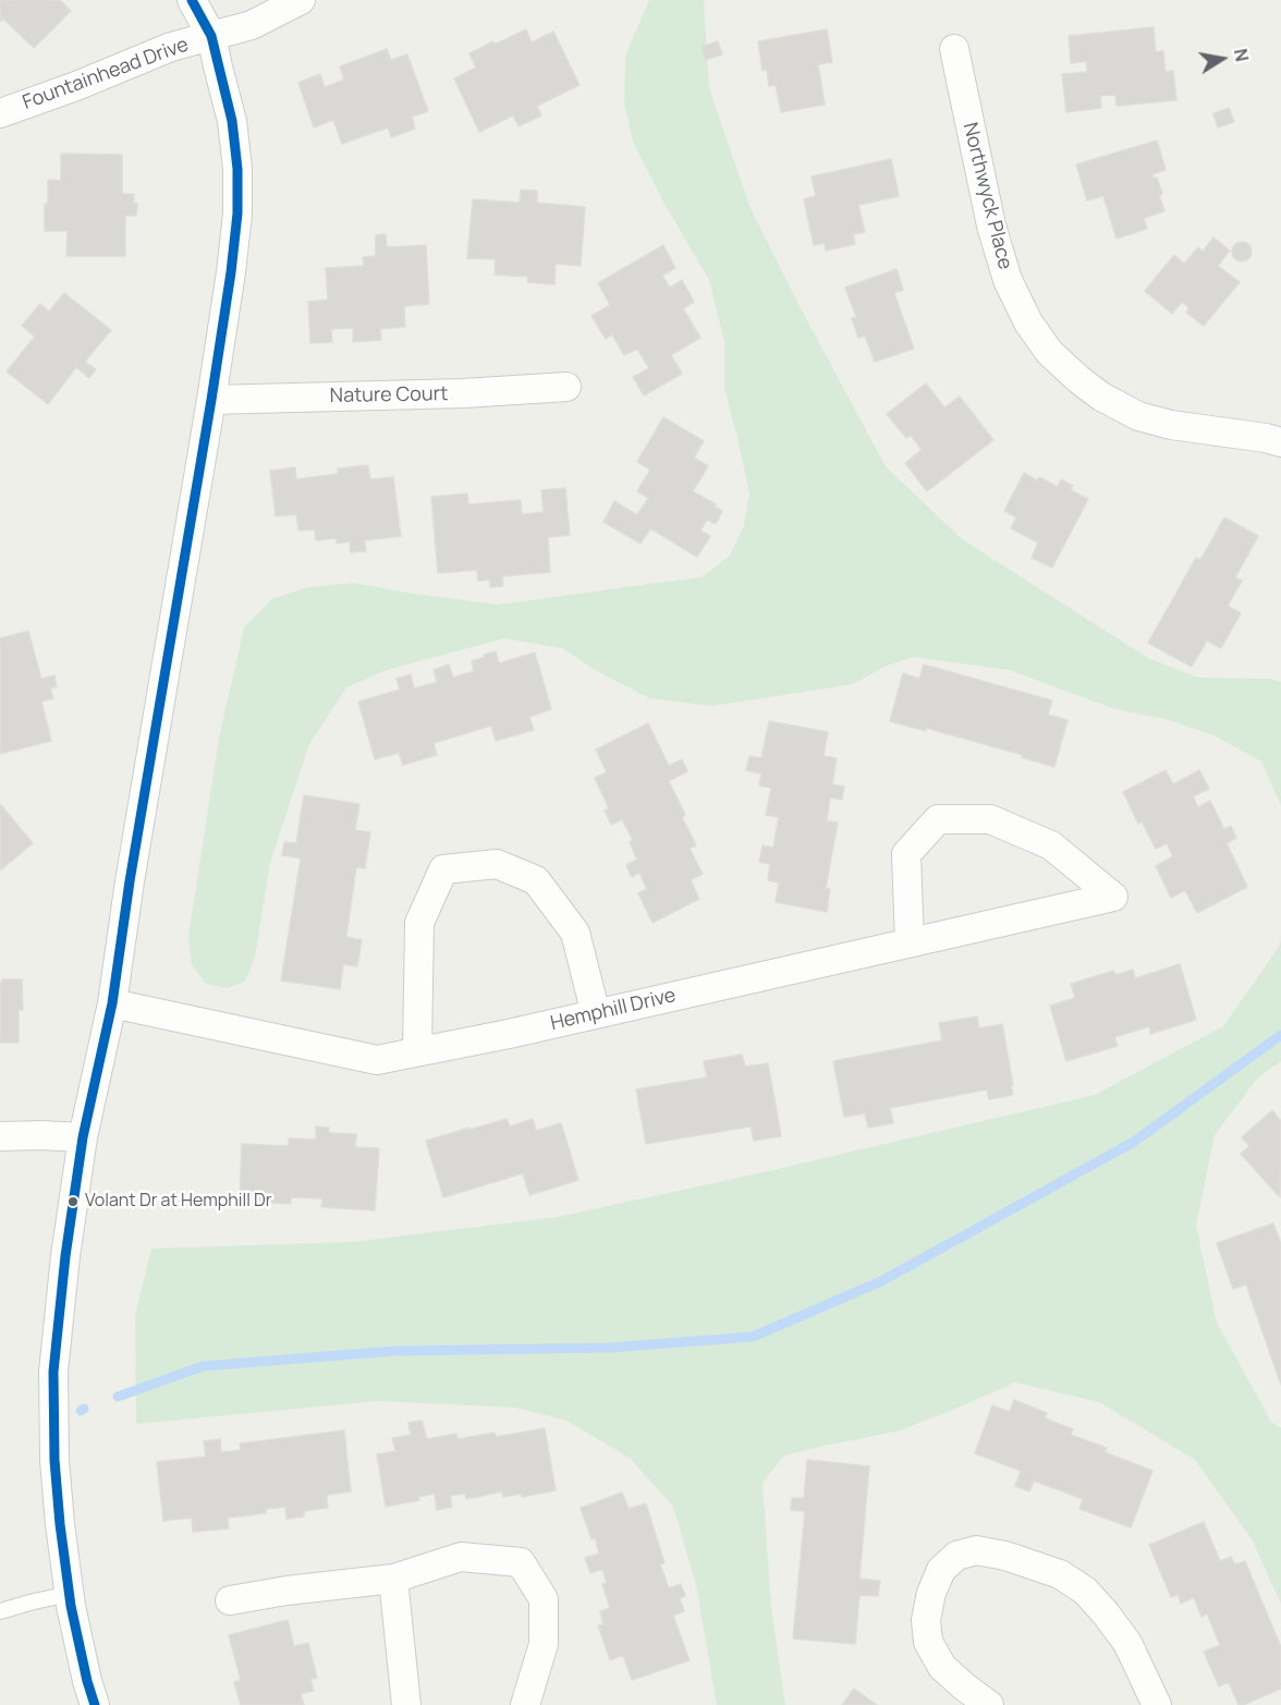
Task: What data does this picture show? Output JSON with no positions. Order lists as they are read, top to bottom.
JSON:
{
  "streets": {
    "street": [
      "Fountainhead Drive",
      "Northwyck Place",
      "Nature Court",
      "Hemphill Drive"
    ]
  },
  "places": ["Volant Dr at Hemphill Dr"],
  "north": "right"
}
